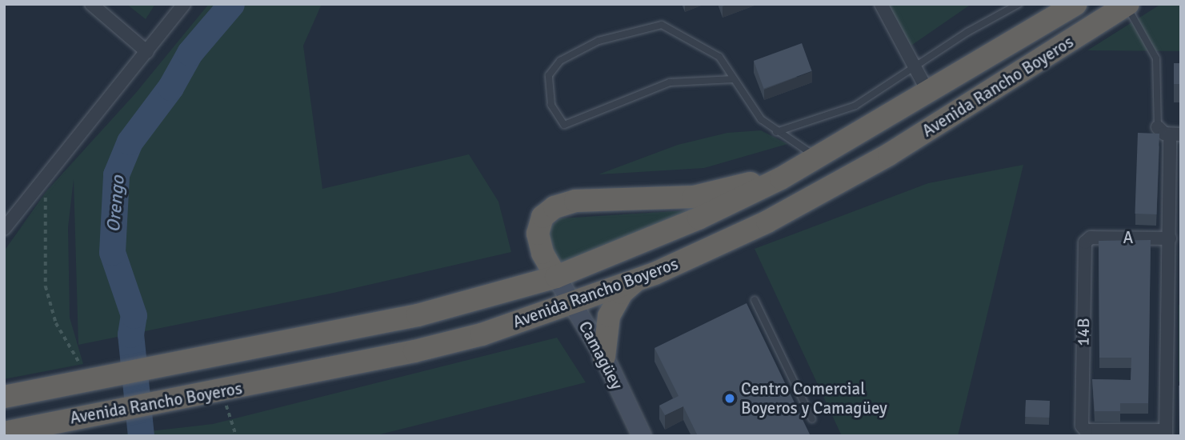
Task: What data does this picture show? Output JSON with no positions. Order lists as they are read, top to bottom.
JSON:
{
  "streets": {
    "highway": ["Avenida Rancho Boyeros"],
    "main road": ["Camagüey"],
    "street": ["A", "14B"]
  },
  "crossings": [
    ["Avenida Rancho Boyeros", "Camagüey"],
    ["A", "14B"]
  ],
  "water": ["Orengo"],
  "places": ["Centro Comercial Boyeros y Camagüey"]
}
